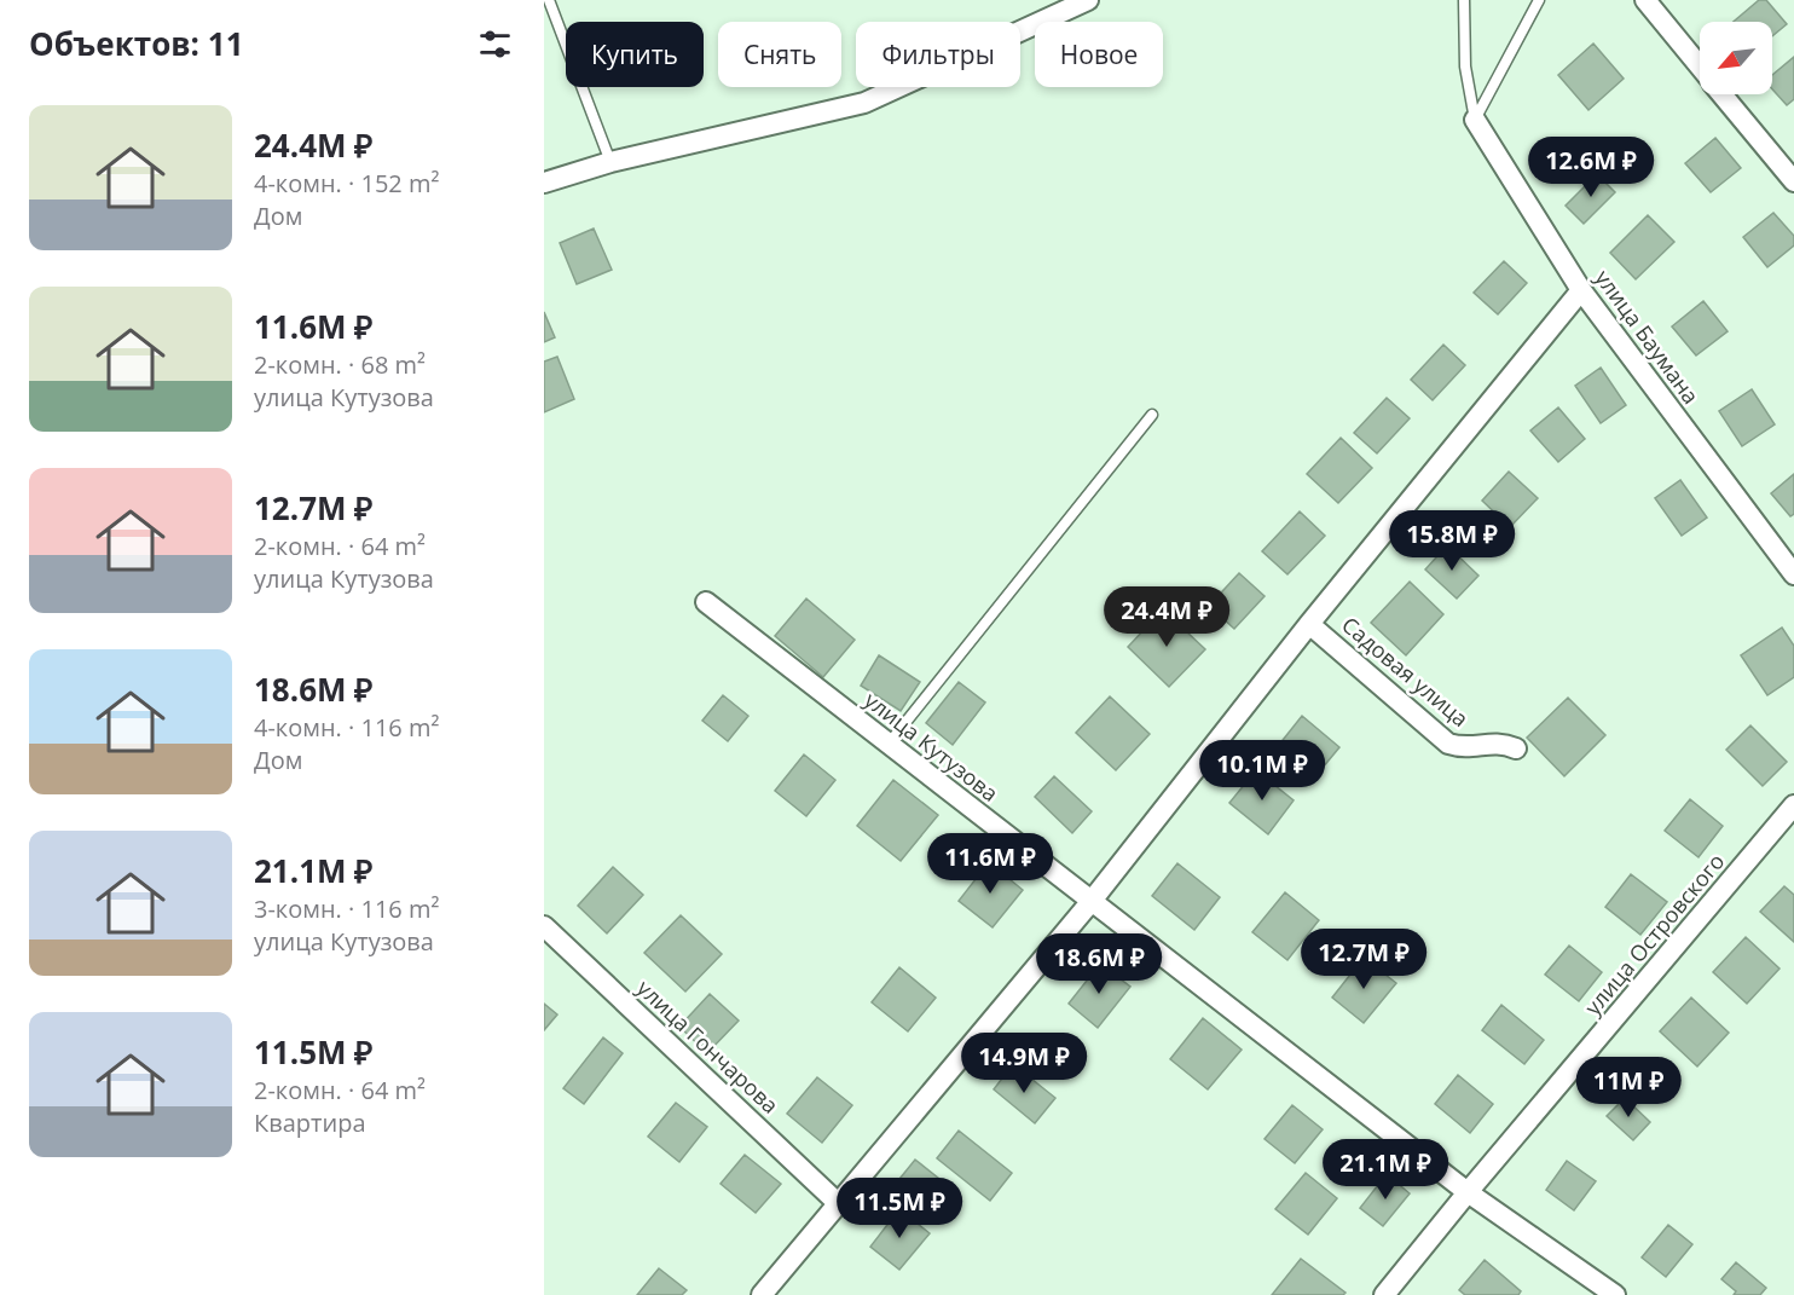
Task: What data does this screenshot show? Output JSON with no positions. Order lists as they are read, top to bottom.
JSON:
{
  "streets": {
    "street": [
      "улица Баумана",
      "Садовая улица",
      "улица Кутузова",
      "улица Островского",
      "улица Гончарова"
    ]
  },
  "crossings": [
    ["улица Кутузова", "улица Островского"]
  ],
  "north": "bottom left",
  "page": {
    "heading": "Объектов: 11",
    "chip": [
      "Купить",
      "Снять",
      "Фильтры",
      "Новое"
    ],
    "list": [
      {
        "name": "24.4M ₽",
        "note": "4-комн. · 152 m² · Дом"
      },
      {
        "name": "11.6M ₽",
        "note": "2-комн. · 68 m² · улица Кутузова"
      },
      {
        "name": "12.7M ₽",
        "note": "2-комн. · 64 m² · улица Кутузова"
      },
      {
        "name": "18.6M ₽",
        "note": "4-комн. · 116 m² · Дом"
      },
      {
        "name": "21.1M ₽",
        "note": "3-комн. · 116 m² · улица Кутузова"
      },
      {
        "name": "11.5M ₽",
        "note": "2-комн. · 64 m² · Квартира"
      }
    ],
    "price": [
      "12.6M ₽",
      "15.8M ₽",
      "24.4M ₽",
      "10.1M ₽",
      "11.6M ₽",
      "12.7M ₽",
      "18.6M ₽",
      "14.9M ₽",
      "11M ₽",
      "21.1M ₽",
      "11.5M ₽"
    ]
  }
}
